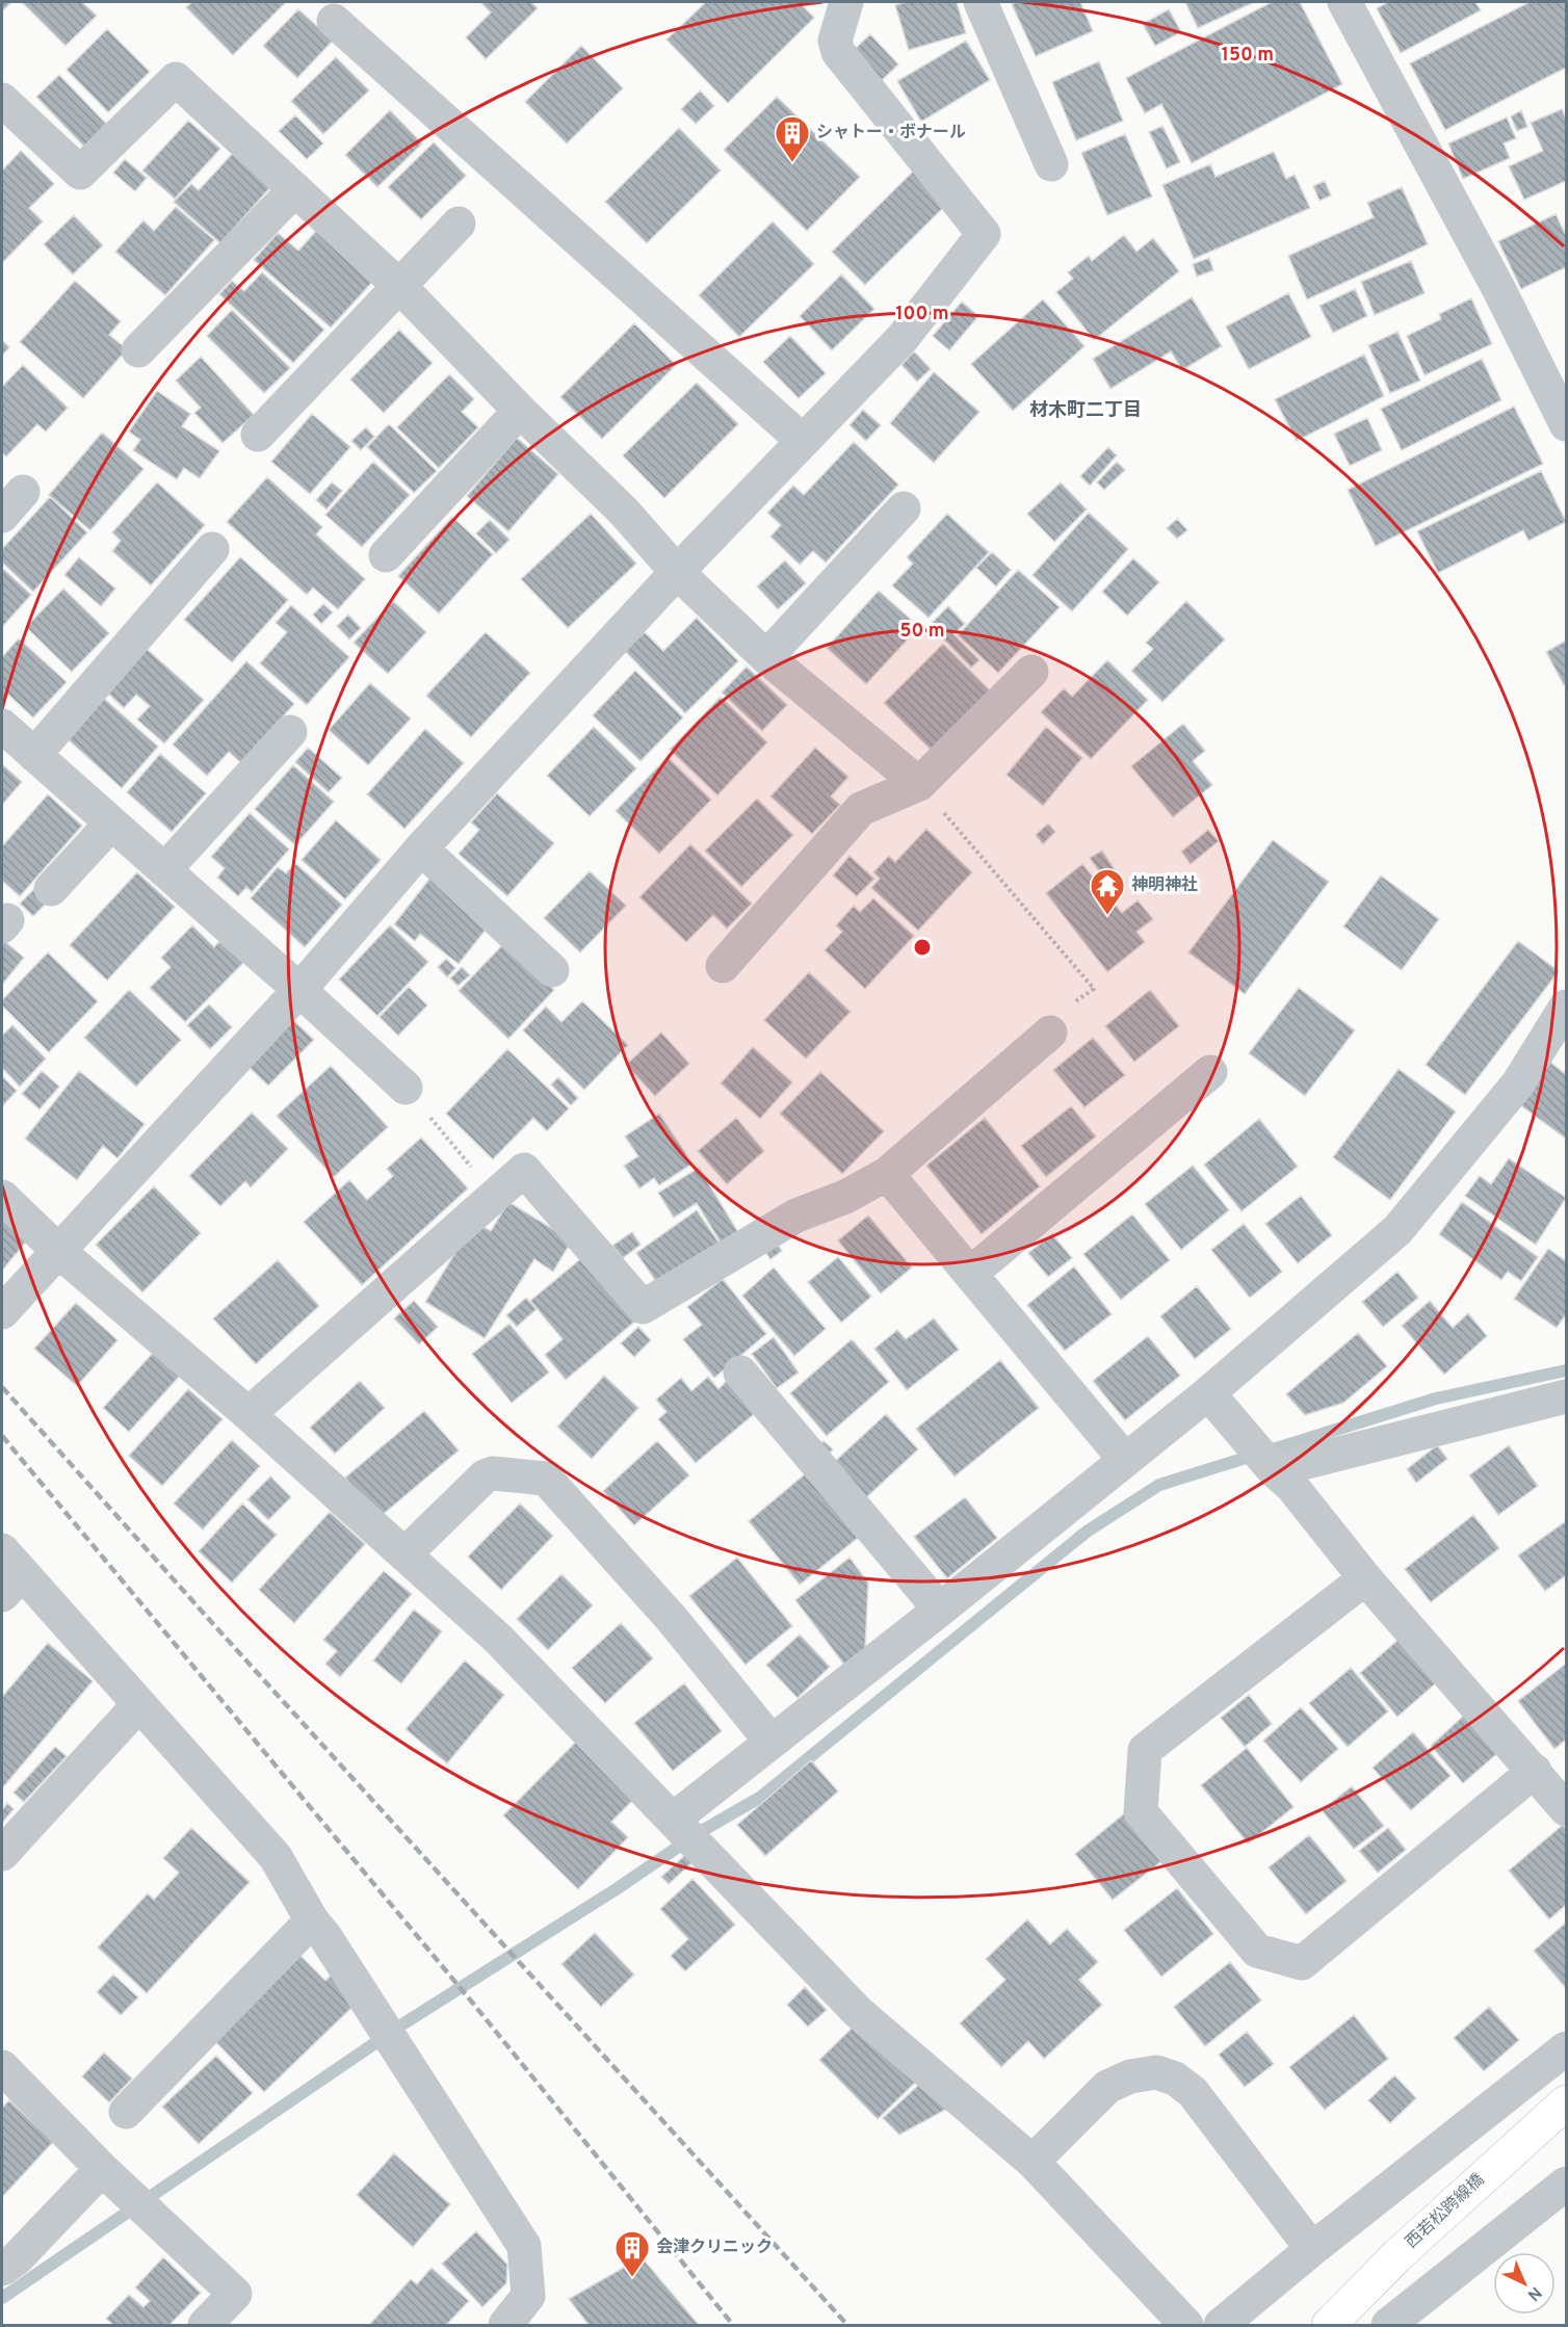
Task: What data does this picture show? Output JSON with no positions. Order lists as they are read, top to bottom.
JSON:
{
  "streets": {
    "main road": ["西若松跨線橋"]
  },
  "districts": ["材木町二丁目"],
  "places": {
    "building": ["シャトー・ボナール", "会津クリニック"],
    "temple": ["神明神社"]
  },
  "north": "bottom right",
  "rings": ["150 m", "100 m", "50 m"]
}
